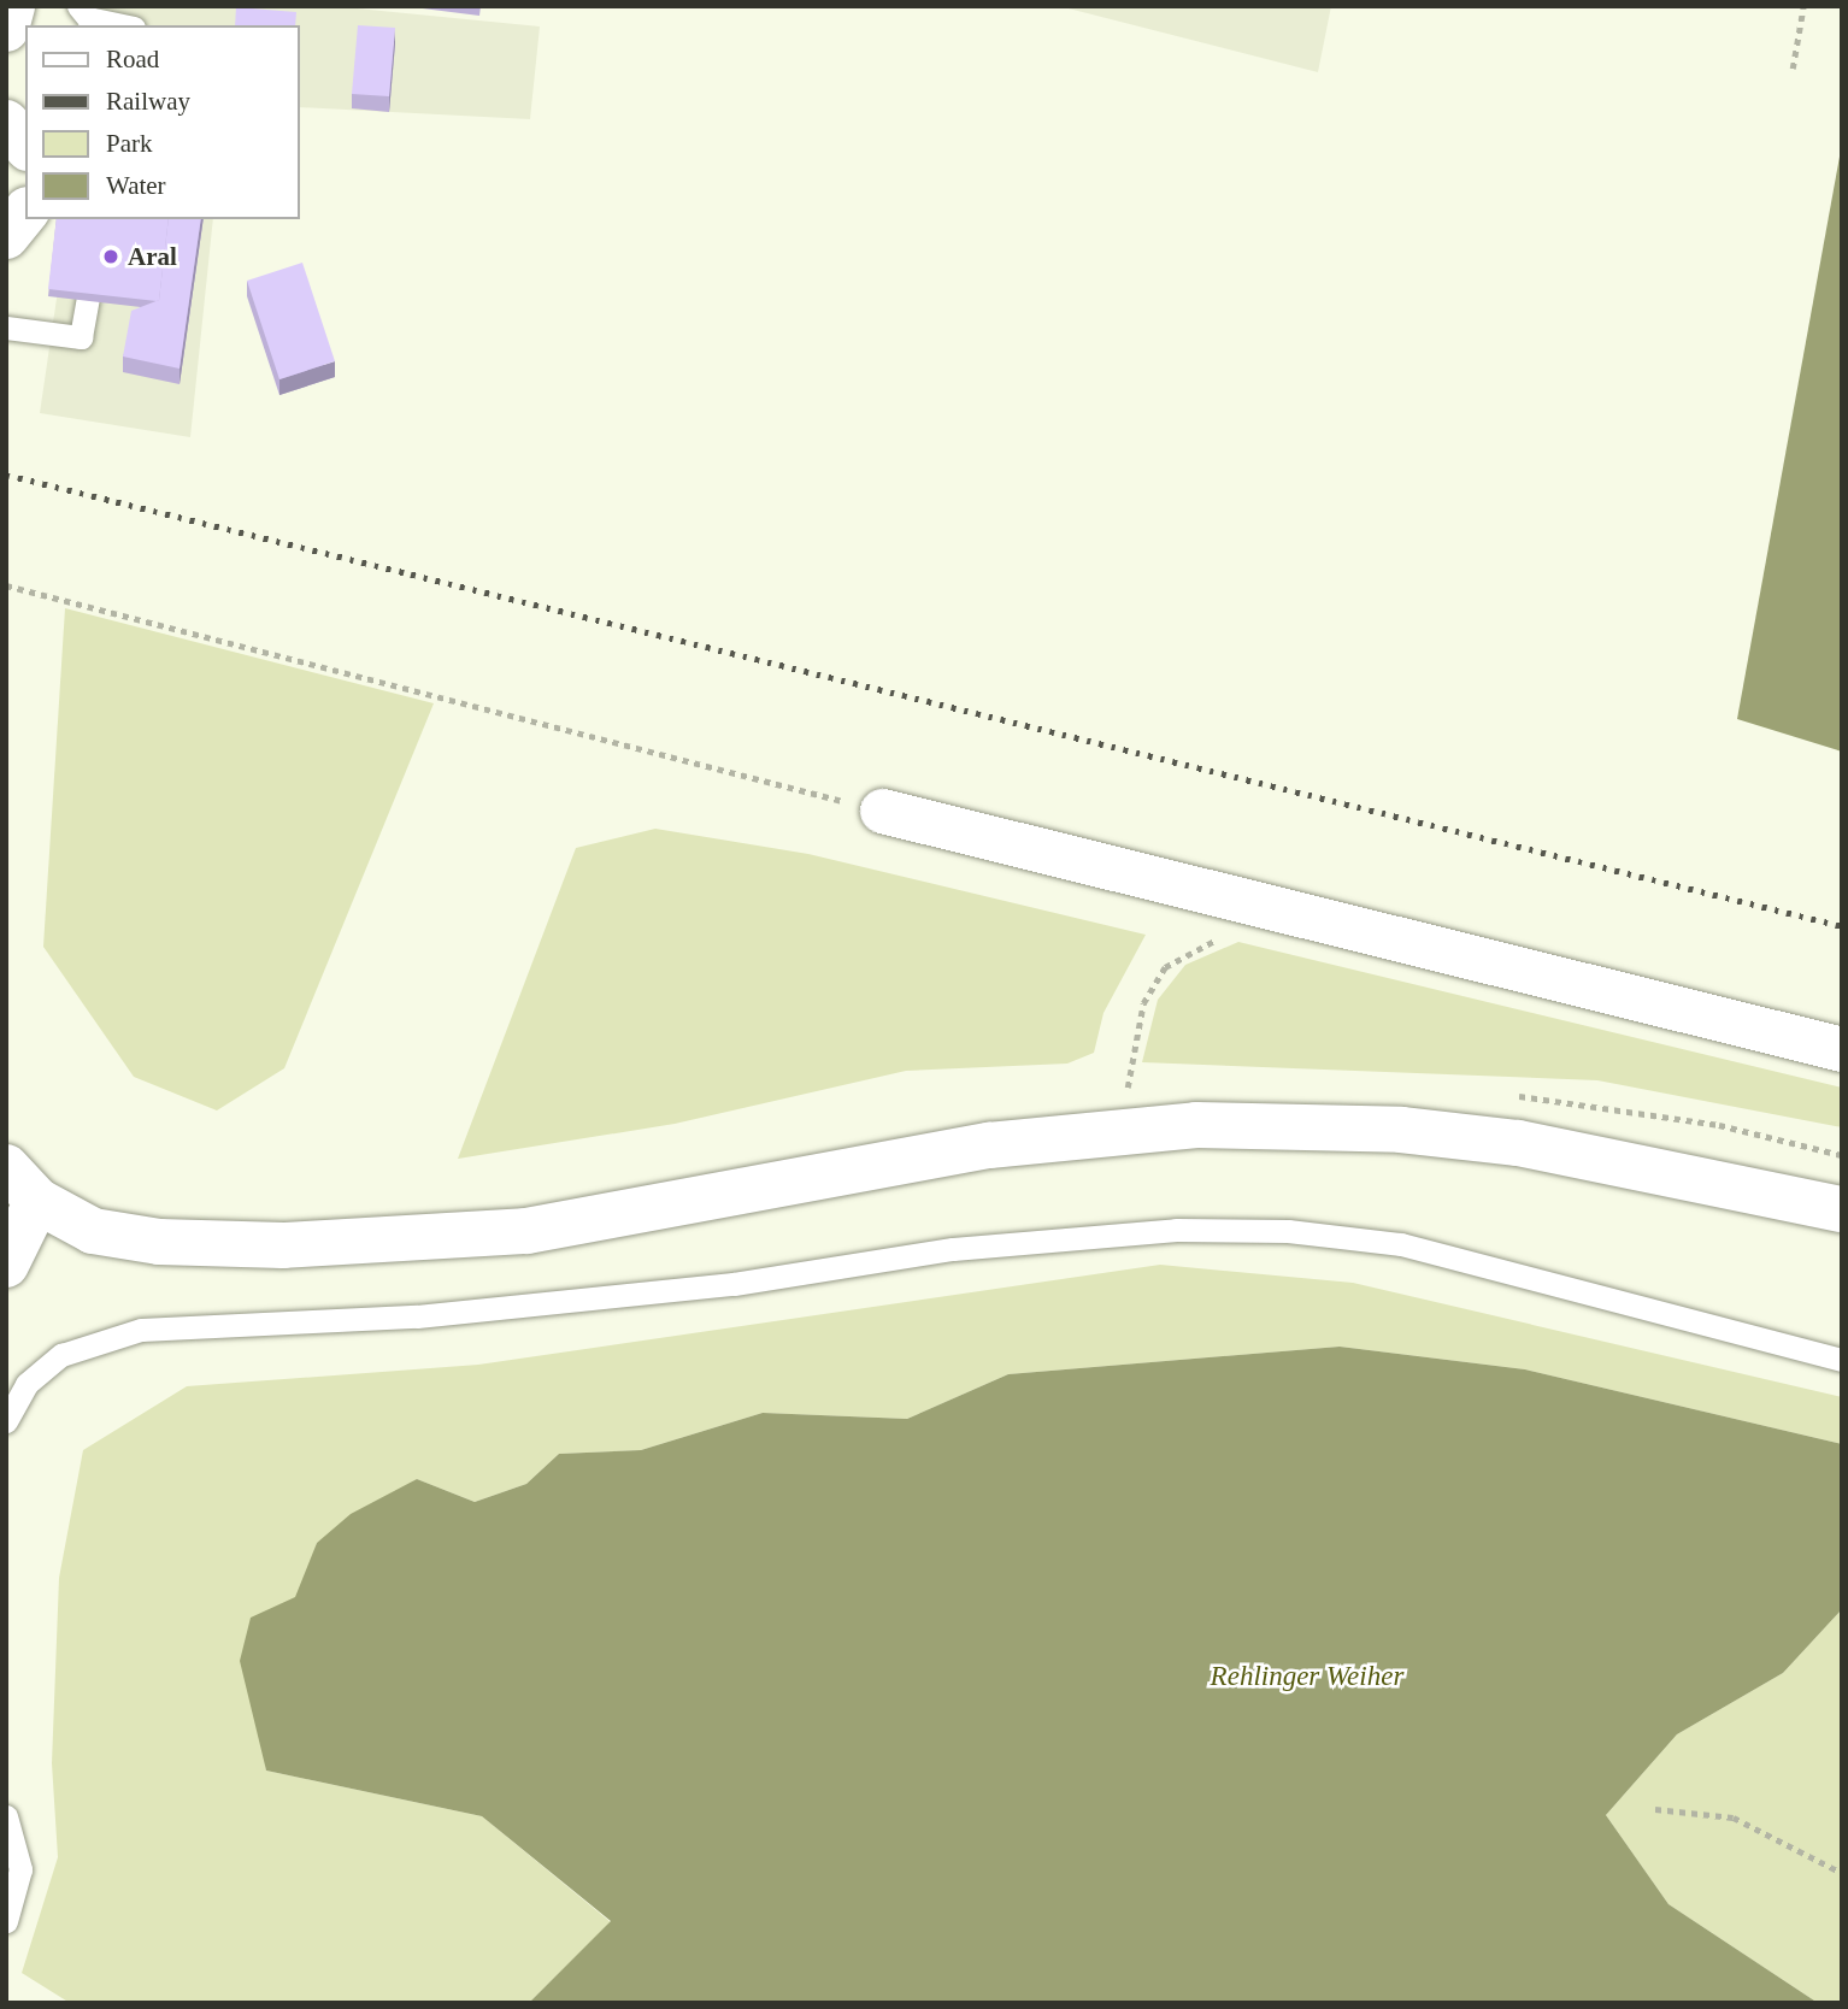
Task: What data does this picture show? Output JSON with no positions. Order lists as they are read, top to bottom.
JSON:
{
  "water": ["Rehlinger Weiher"],
  "places": ["Aral"],
  "legend": [
    "Road",
    "Railway",
    "Park",
    "Water"
  ]
}
